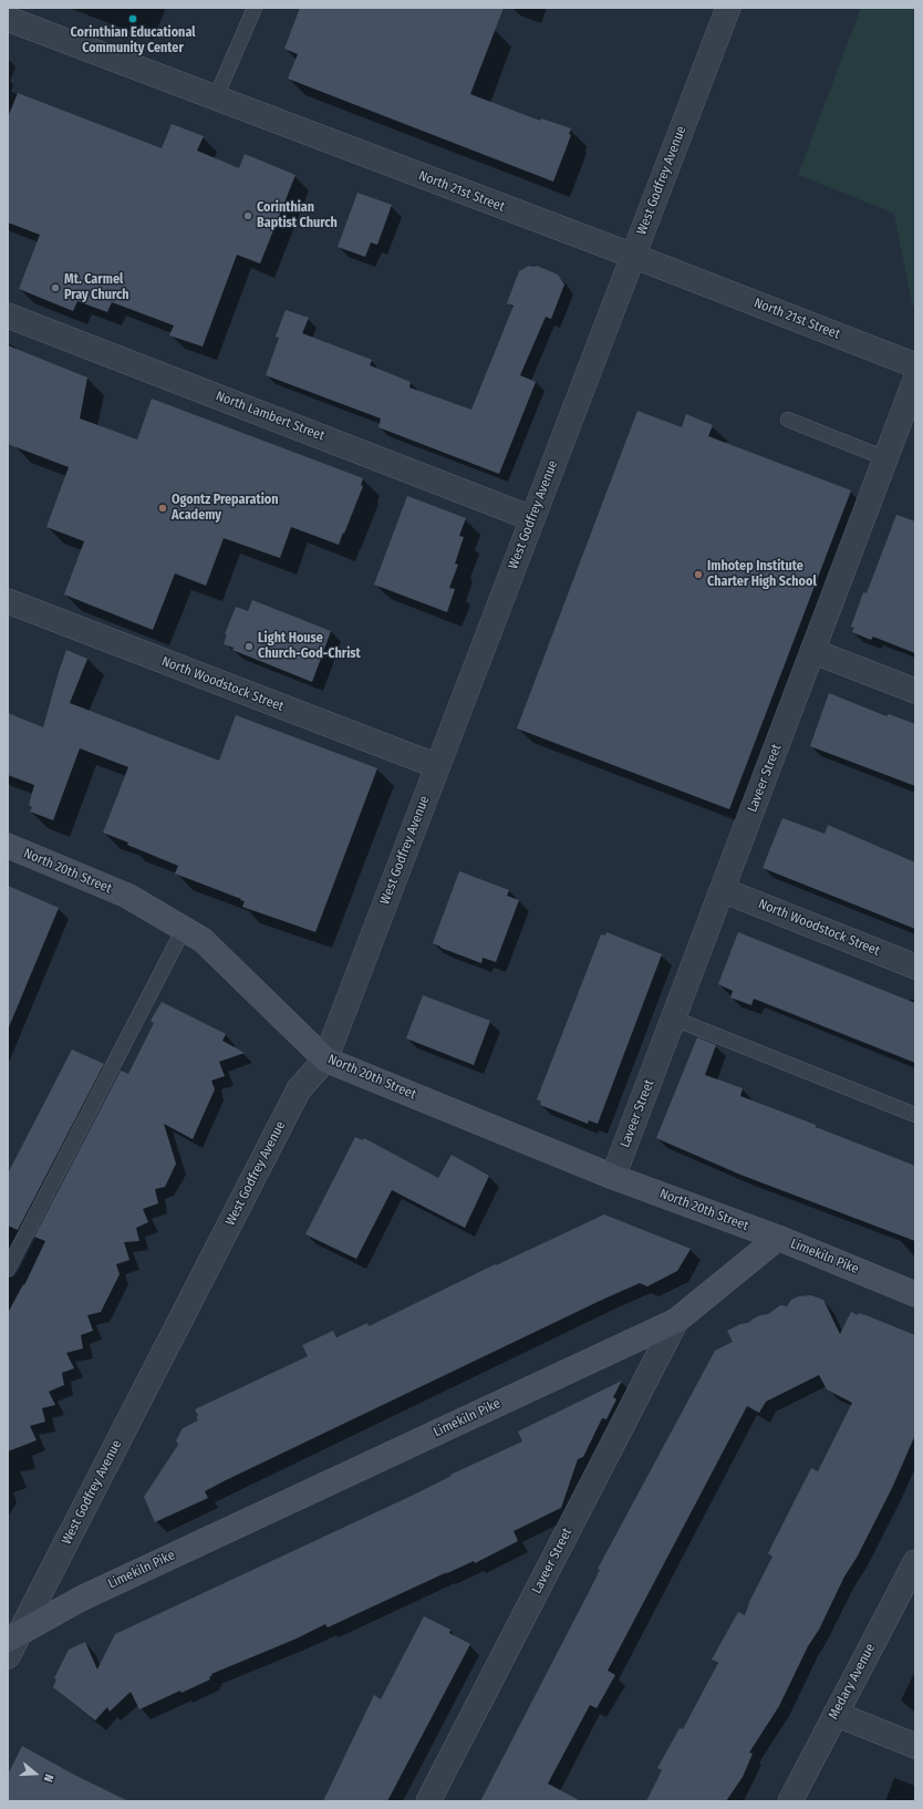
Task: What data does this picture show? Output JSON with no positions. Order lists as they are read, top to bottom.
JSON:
{
  "streets": {
    "street": [
      "West Godfrey Avenue",
      "North 21st Street",
      "North Lambert Street",
      "North Woodstock Street",
      "Laveer Street",
      "North 20th Street",
      "Limekiln Pike",
      "Medary Avenue"
    ]
  },
  "crossings": [
    ["West Godfrey Avenue", "North 21st Street"],
    ["West Godfrey Avenue", "North Lambert Street"],
    ["West Godfrey Avenue", "North Woodstock Street"],
    ["West Godfrey Avenue", "North 20th Street"],
    ["West Godfrey Avenue", "Limekiln Pike"],
    ["North Woodstock Street", "Laveer Street"],
    ["Laveer Street", "North 20th Street"],
    ["Laveer Street", "Limekiln Pike"],
    ["North 20th Street", "Limekiln Pike"]
  ],
  "places": [
    "Corinthian Educational Community Center",
    "Corinthian Baptist Church",
    "Mt. Carmel Pray Church",
    "Ogontz Preparation Academy",
    "Imhotep Institute Charter High School",
    "Light House Church-God-Christ"
  ],
  "north": "right"
}
